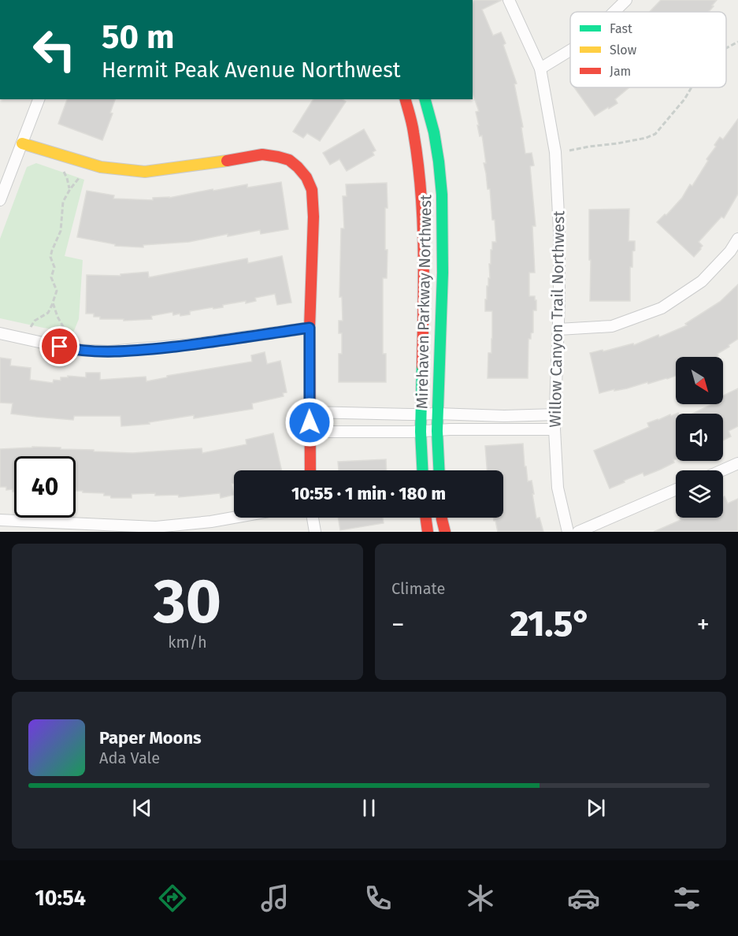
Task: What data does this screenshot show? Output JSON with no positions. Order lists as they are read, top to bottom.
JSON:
{
  "streets": {
    "street": ["Mirehaven Parkway Northwest", "Willow Canyon Trail Northwest"]
  },
  "legend": ["Fast", "Slow", "Jam"],
  "north": "bottom right",
  "page": {
    "turn": ["50 m", "Hermit Peak Avenue Northwest"],
    "limit": "40",
    "trip": "10:55 · 1 min · 180 m",
    "tile": [
      ["30", "km/h"],
      "Climate"
    ],
    "heat": ["−", "21.5°", "+"],
    "song": ["Paper Moons", "Ada Vale"],
    "tabs": "10:54"
  }
}
